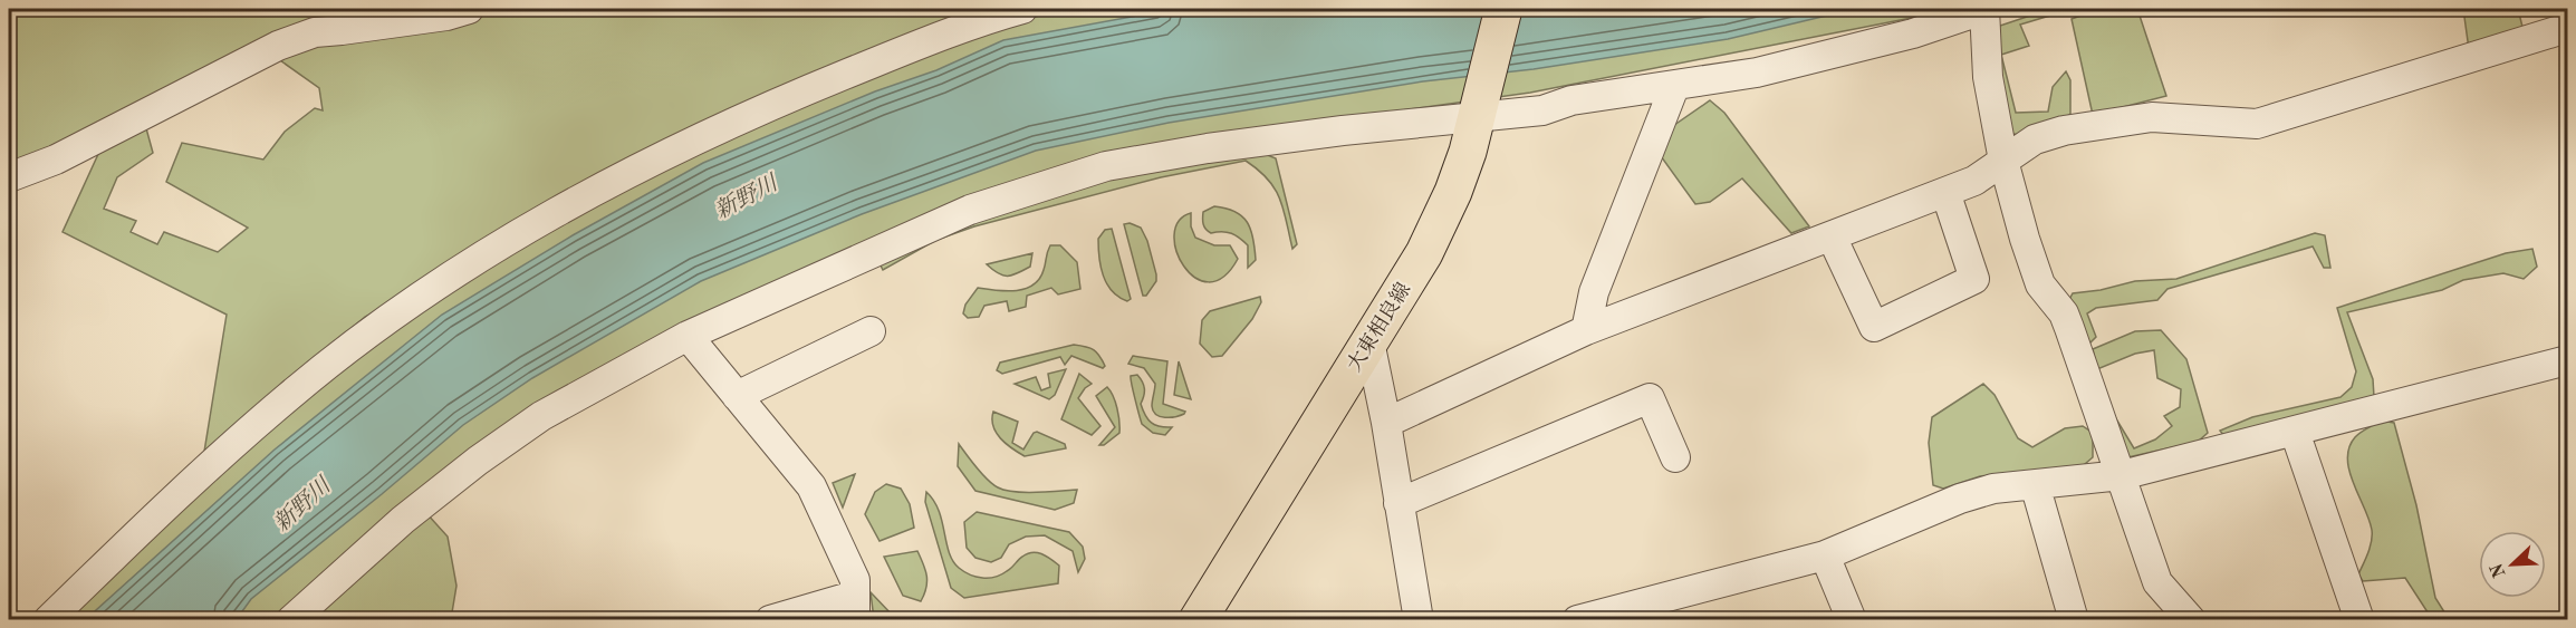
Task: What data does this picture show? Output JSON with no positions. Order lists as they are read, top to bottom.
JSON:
{
  "streets": {
    "main road": ["大東相良線"]
  },
  "water": ["新野川"],
  "north": "bottom left"
}
